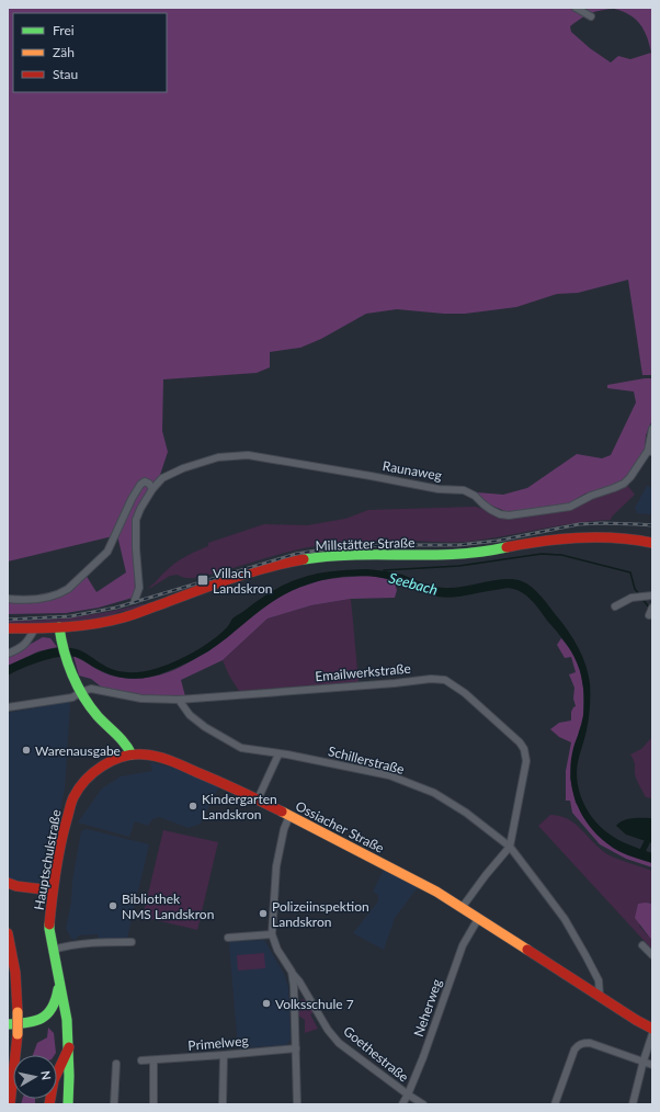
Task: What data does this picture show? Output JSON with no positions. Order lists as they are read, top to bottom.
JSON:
{
  "streets": {
    "main road": ["Millstätter Straße", "Ossiacher Straße", "Hauptschulstraße"],
    "street": [
      "Raunaweg",
      "Emailwerkstraße",
      "Schillerstraße",
      "Neherweg",
      "Primelweg",
      "Goethestraße"
    ]
  },
  "crossings": [
    ["Emailwerkstraße", "Schillerstraße"],
    ["Emailwerkstraße", "Ossiacher Straße"],
    ["Ossiacher Straße", "Hauptschulstraße"],
    ["Ossiacher Straße", "Neherweg"],
    ["Neherweg", "Goethestraße"]
  ],
  "water": ["Seebach"],
  "places": {
    "transit": ["Villach Landskron"],
    "other": [
      "Warenausgabe",
      "Kindergarten Landskron",
      "Bibliothek NMS Landskron",
      "Polizeiinspektion Landskron",
      "Volksschule 7"
    ]
  },
  "legend": ["Frei", "Zäh", "Stau"],
  "north": "right"
}
